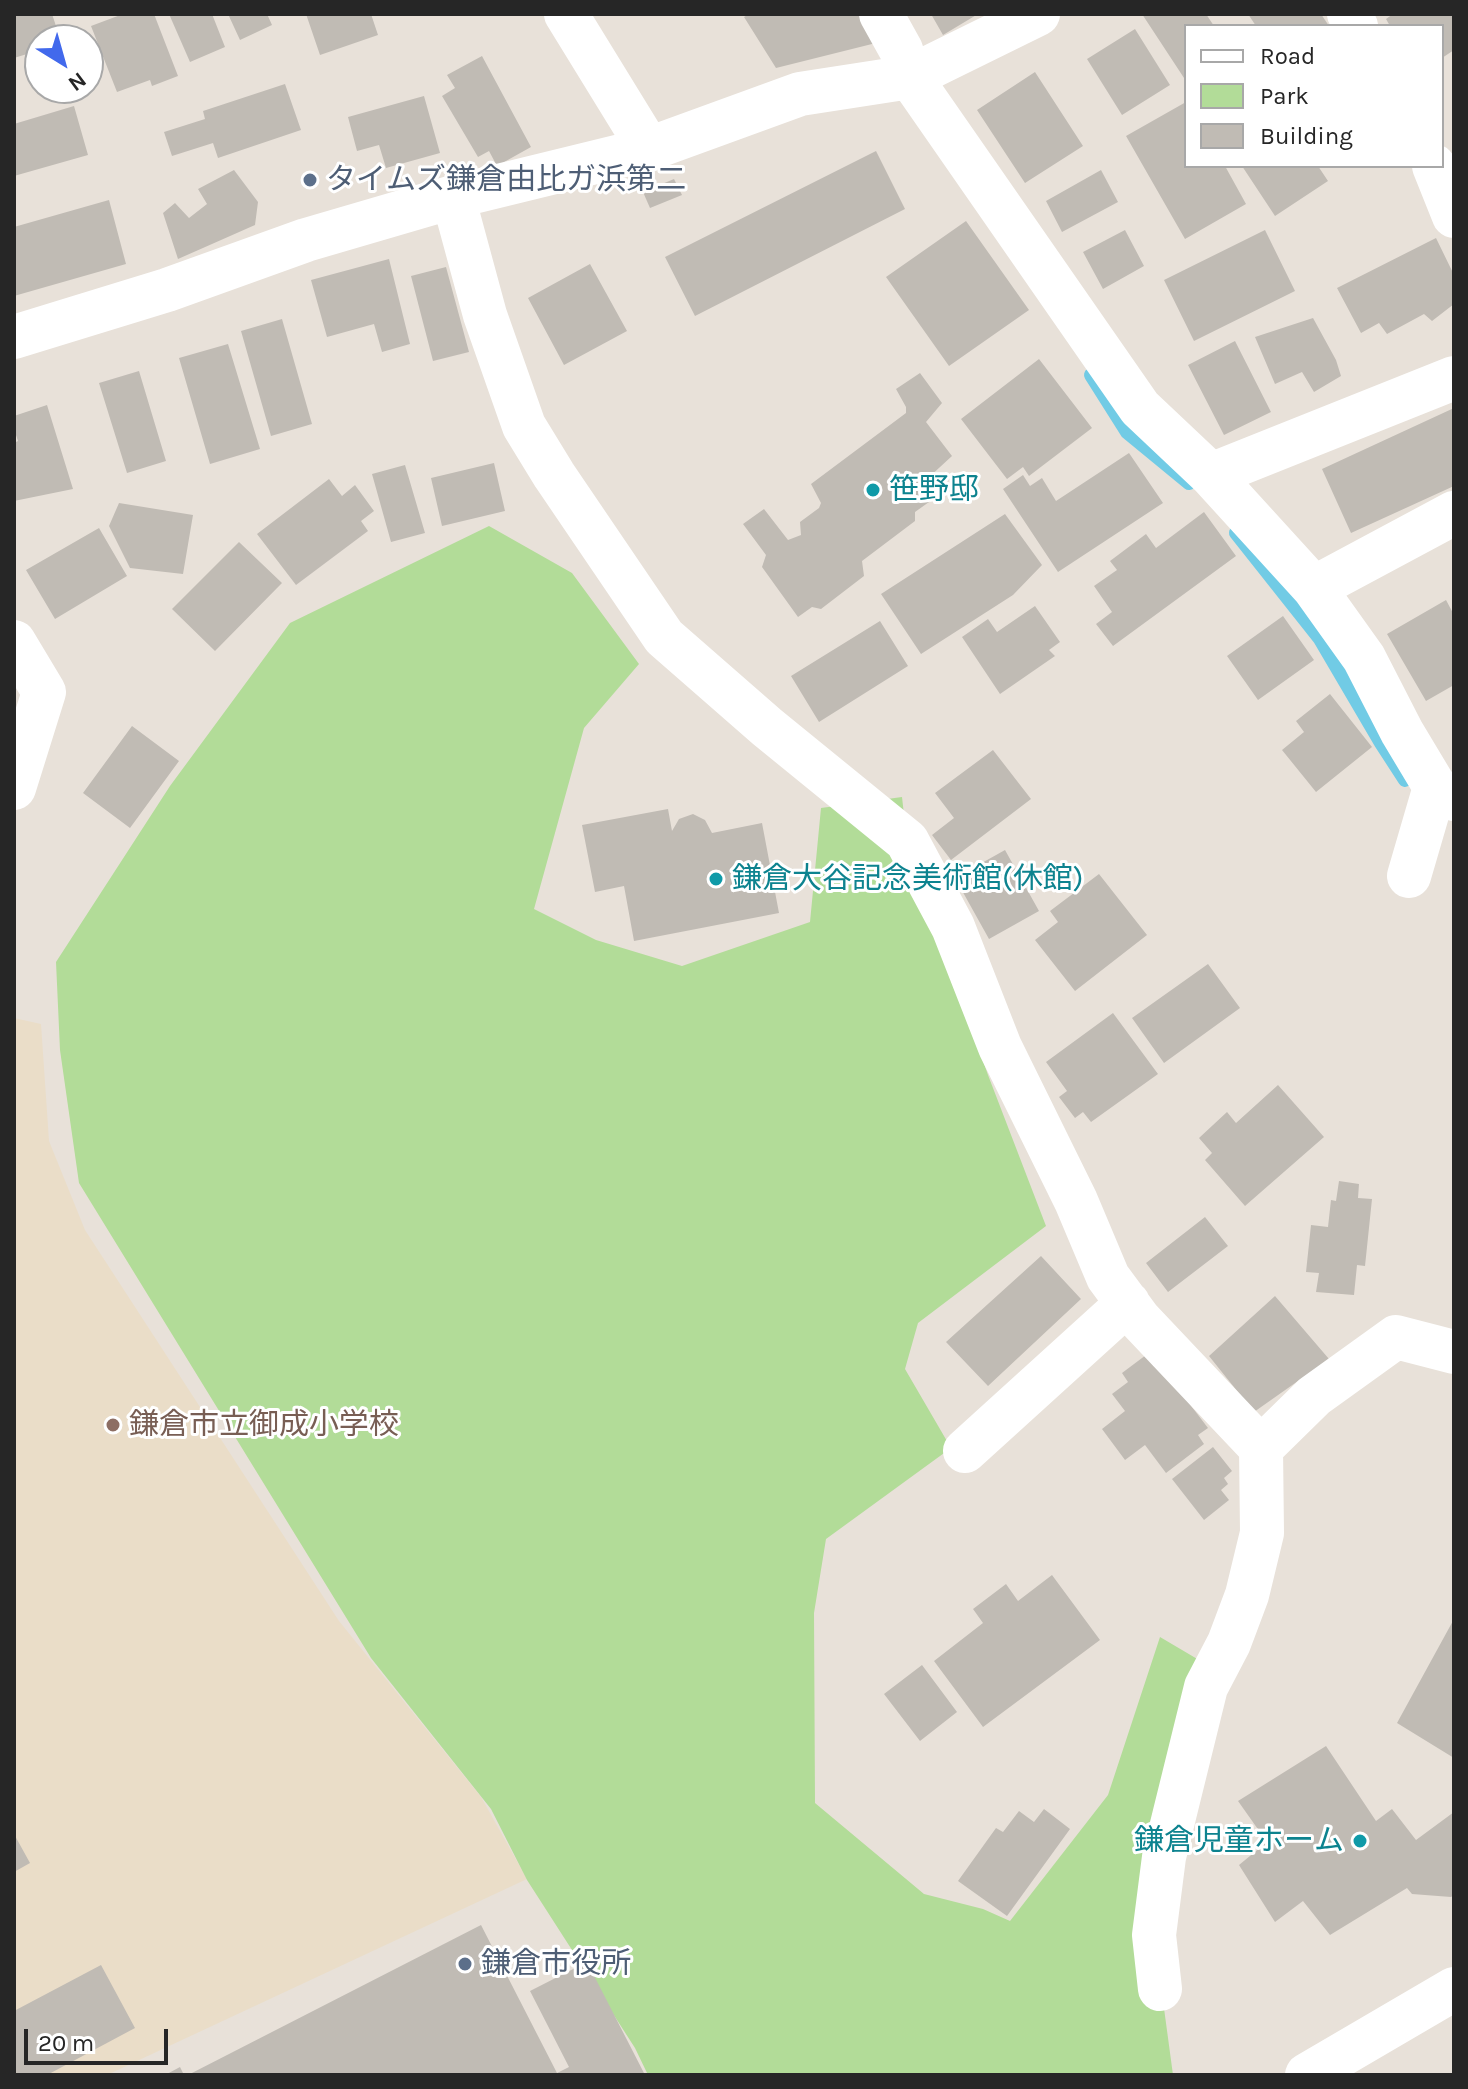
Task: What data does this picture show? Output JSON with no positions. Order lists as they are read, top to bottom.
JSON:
{
  "places": [
    "タイムズ鎌倉由比ガ浜第二",
    "笹野邸",
    "鎌倉大谷記念美術館(休館)",
    "鎌倉市立御成小学校",
    "鎌倉児童ホーム",
    "鎌倉市役所"
  ],
  "legend": ["Road", "Park", "Building"],
  "scale_bar": "20 m",
  "north": "bottom right"
}
